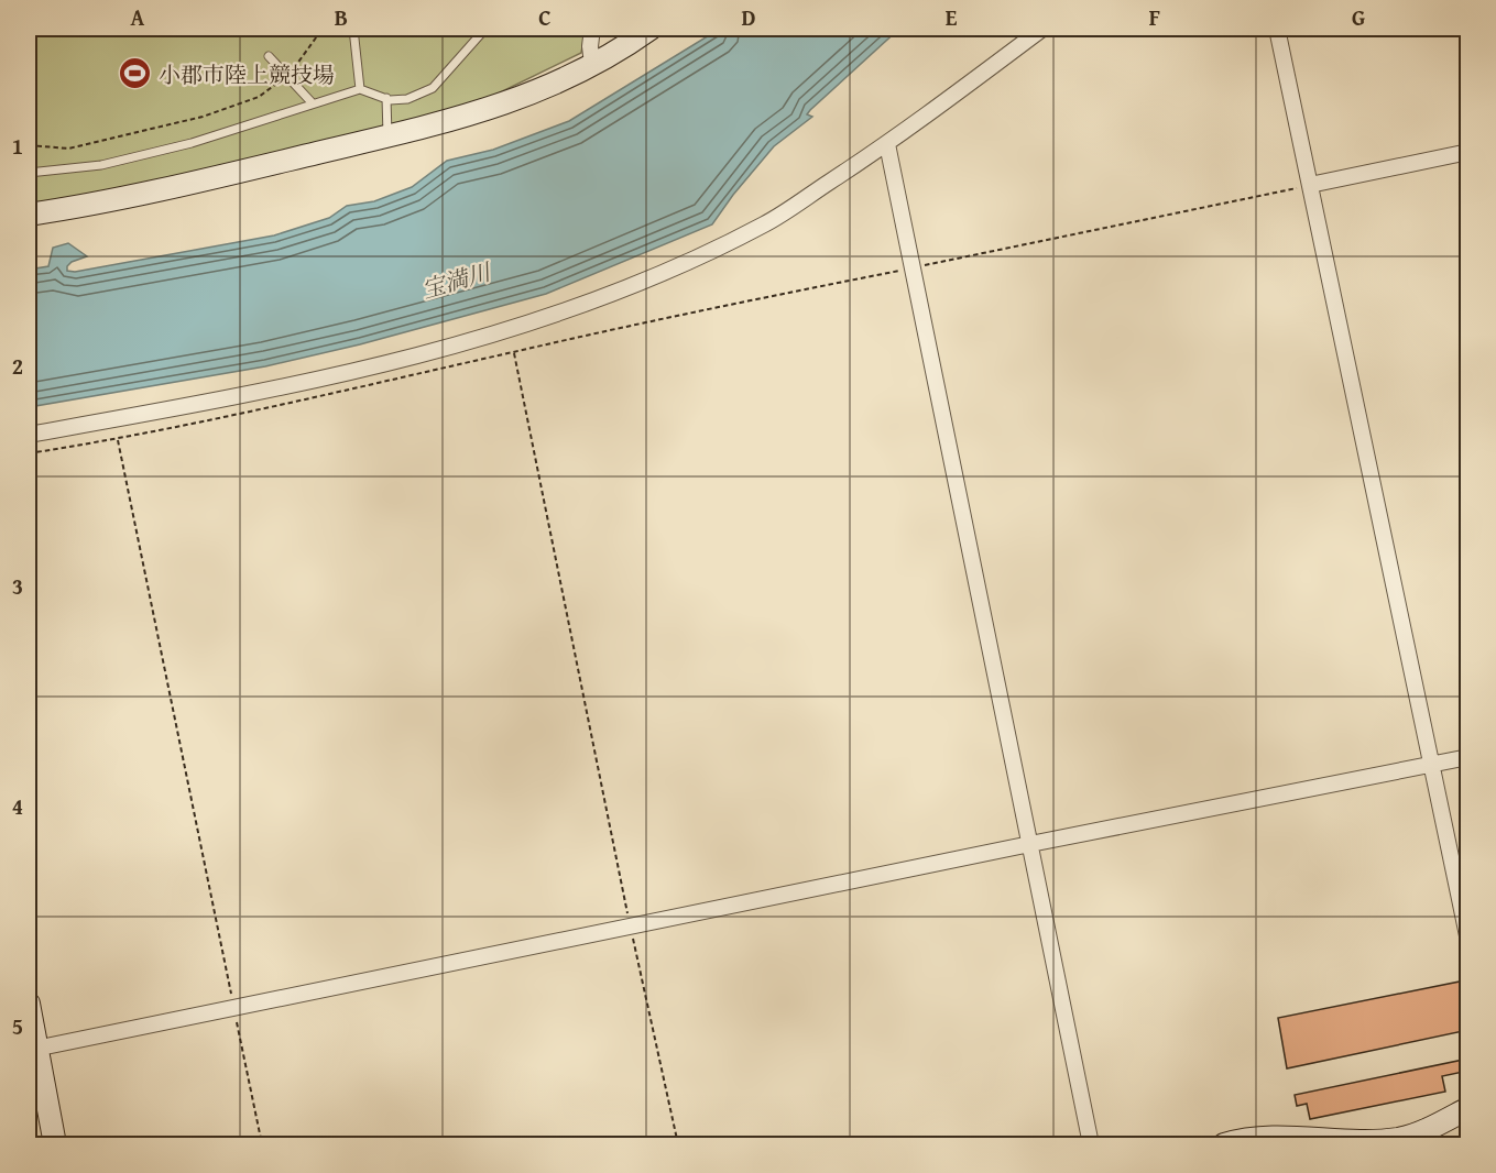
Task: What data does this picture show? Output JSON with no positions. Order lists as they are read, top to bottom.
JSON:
{
  "water": ["宝満川"],
  "places": {
    "sports": ["小郡市陸上競技場"]
  },
  "grid": {
    "columns": [
      "A",
      "B",
      "C",
      "D",
      "E",
      "F",
      "G"
    ],
    "rows": [
      "1",
      "2",
      "3",
      "4",
      "5"
    ]
  }
}
